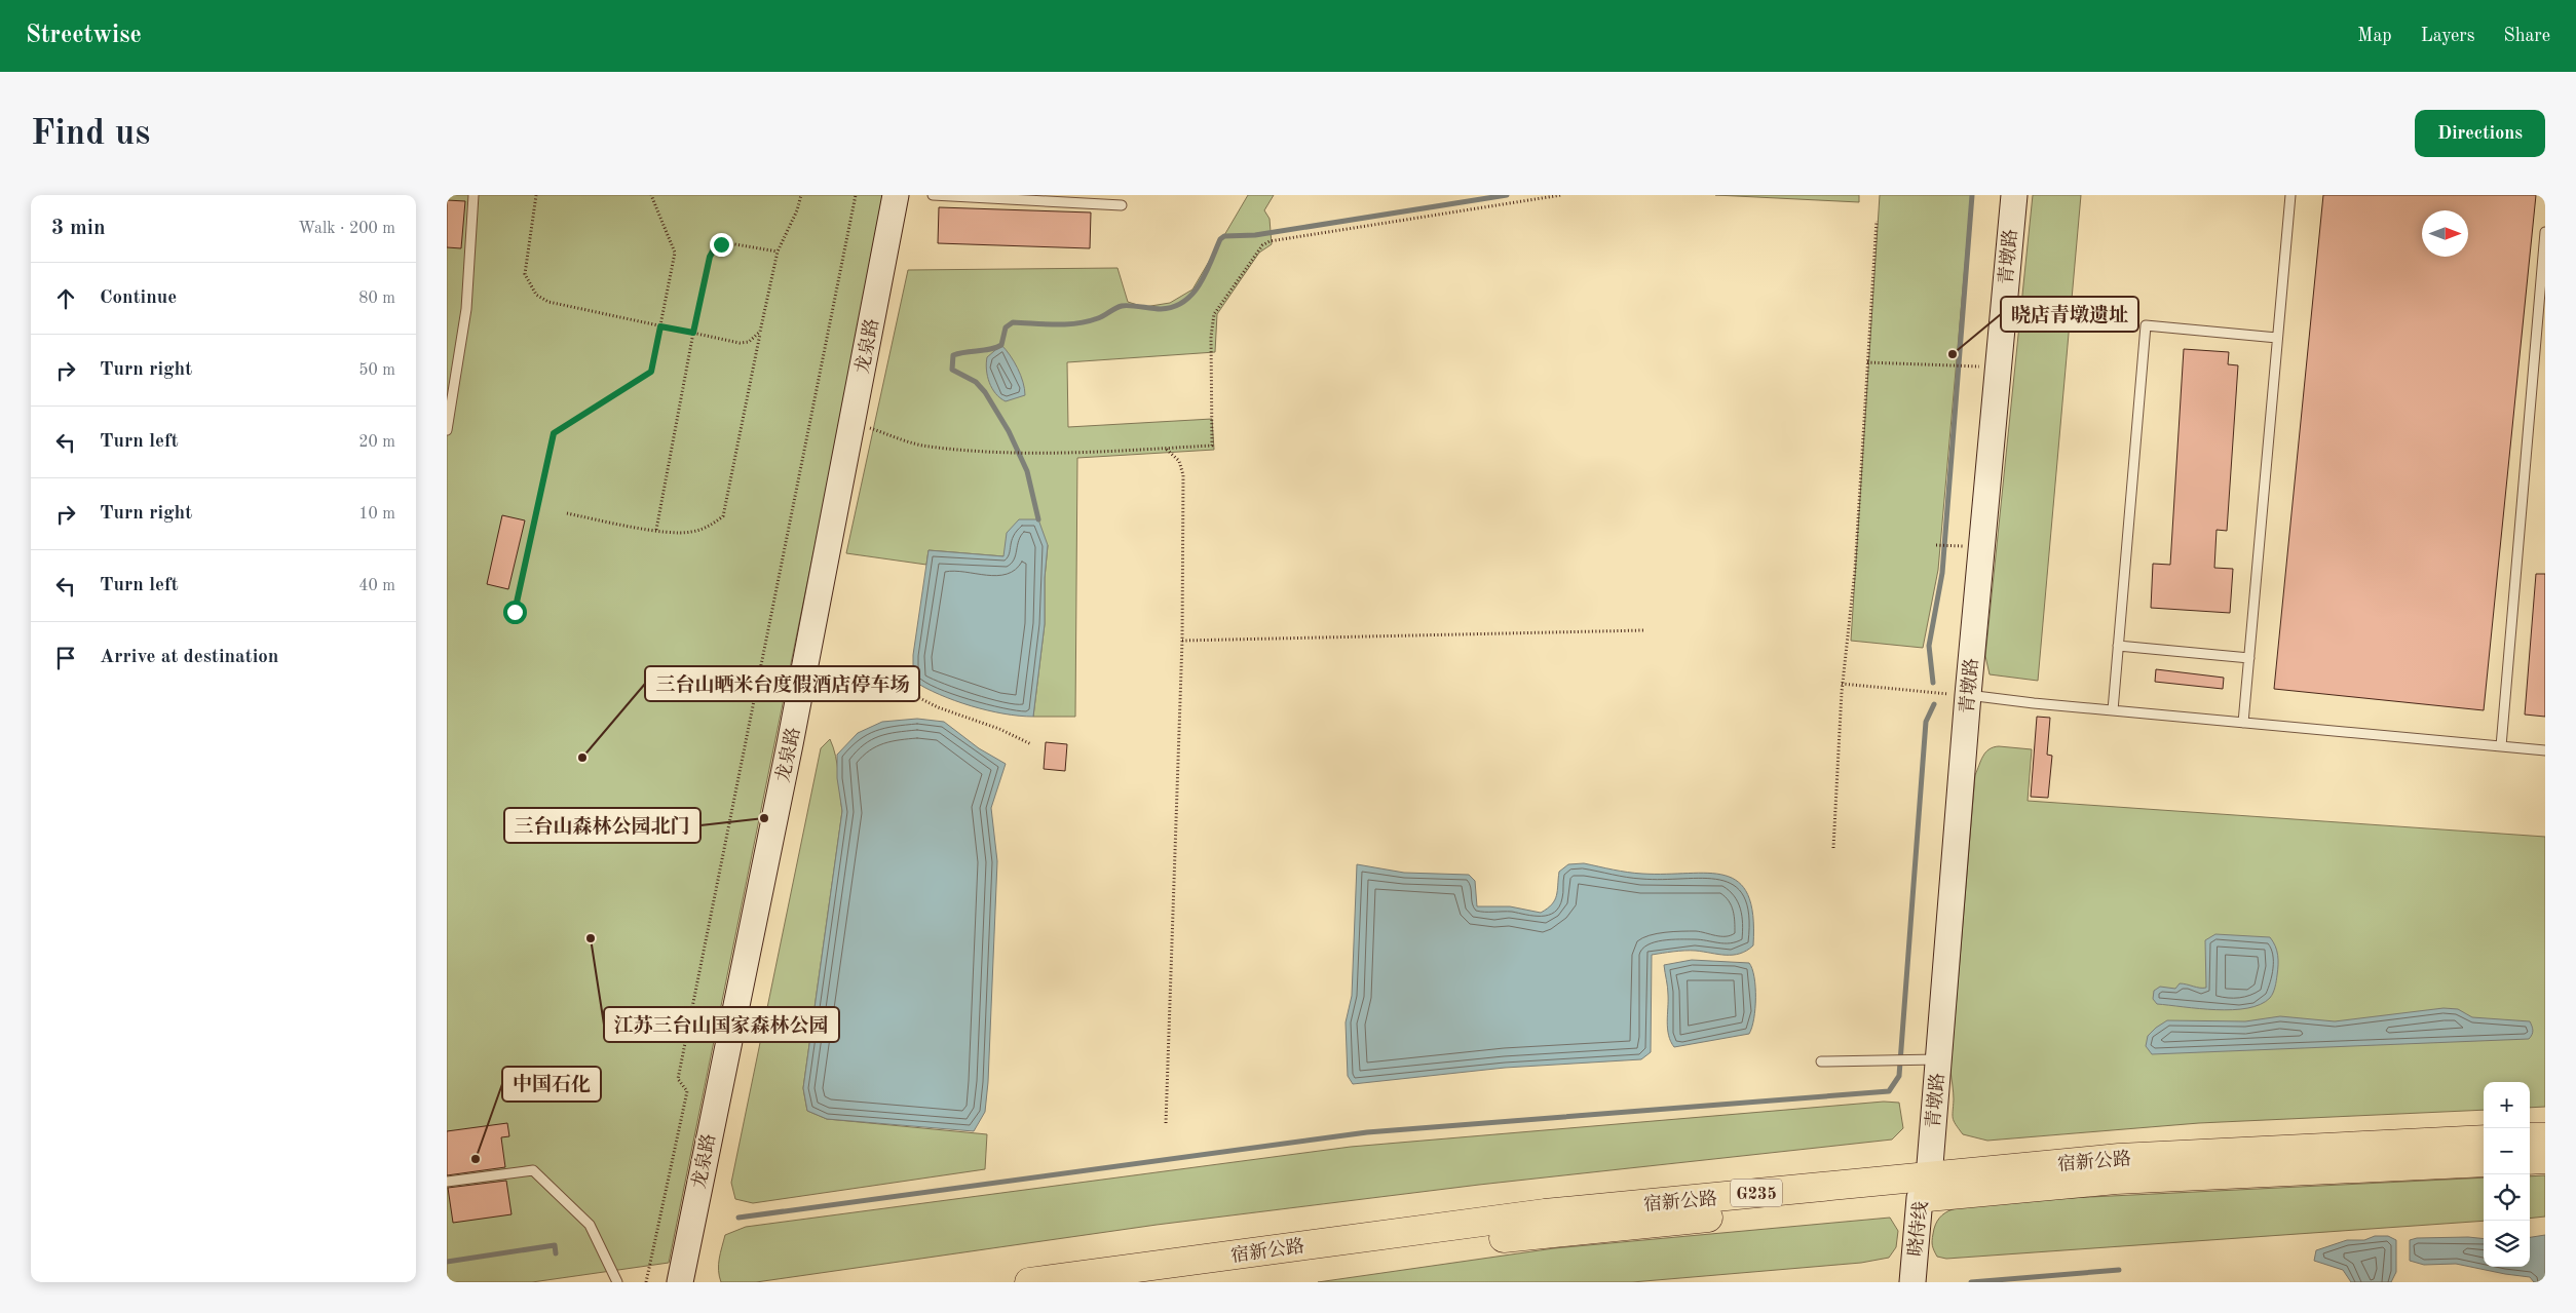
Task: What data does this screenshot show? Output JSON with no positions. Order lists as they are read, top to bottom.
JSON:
{
  "streets": {
    "highway": ["宿新公路", "G235"],
    "street": ["青墩路", "龙泉路", "晓侍线"]
  },
  "crossings": [
    ["青墩路", "宿新公路"],
    ["青墩路", "晓侍线"],
    ["宿新公路", "晓侍线"]
  ],
  "places": [
    "晓店青墩遗址",
    "三台山晒米台度假酒店停车场",
    "三台山森林公园北门",
    "江苏三台山国家森林公园",
    "中国石化"
  ],
  "north": "right",
  "page": {
    "header": "Streetwise",
    "nav": ["Map", "Layers", "Share"],
    "buttons": "Directions",
    "title": "Find us",
    "heading": ["3 min", "Walk · 200 m"],
    "list": [
      ["Continue", "80 m"],
      ["Turn right", "50 m"],
      ["Turn left", "20 m"],
      ["Turn right", "10 m"],
      ["Turn left", "40 m"],
      "Arrive at destination"
    ],
    "map_buttons": ["+", "−"]
  }
}
